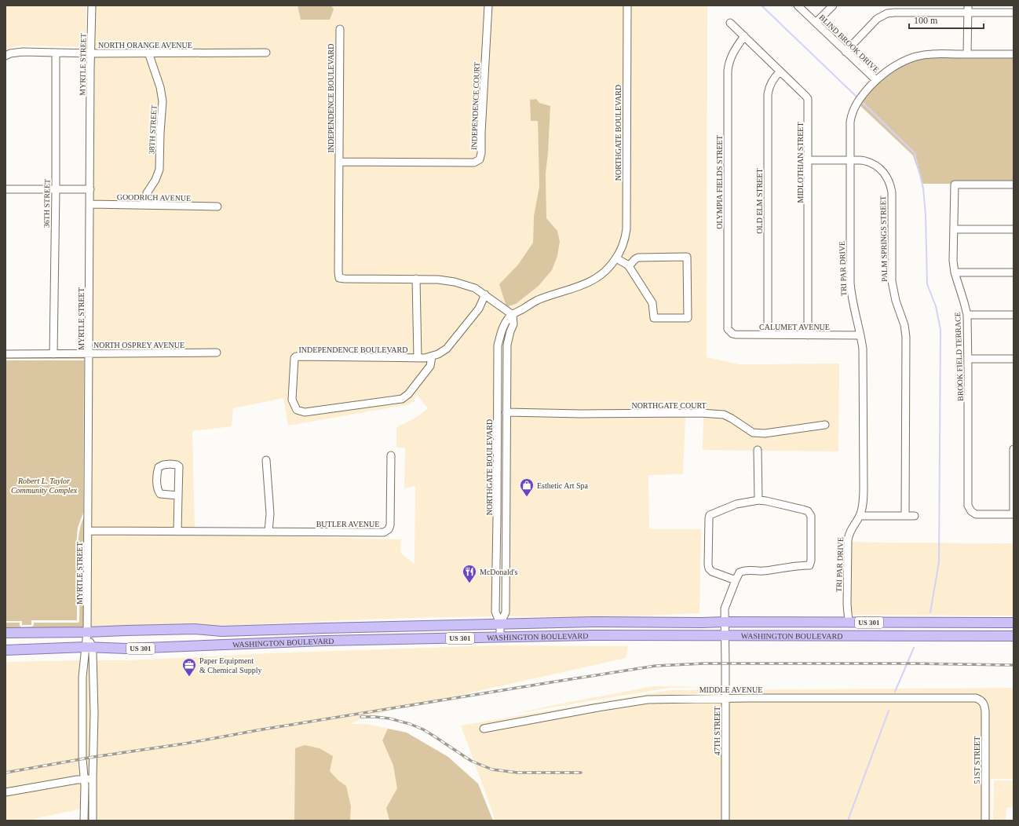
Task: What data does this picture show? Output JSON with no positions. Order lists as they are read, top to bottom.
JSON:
{
  "streets": {
    "main road": ["US 301", "WASHINGTON BOULEVARD"],
    "street": [
      "BLIND BROOK DRIVE",
      "NORTH ORANGE AVENUE",
      "MYRTLE STREET",
      "INDEPENDENCE BOULEVARD",
      "INDEPENDENCE COURT",
      "38TH STREET",
      "NORTHGATE BOULEVARD",
      "MIDLOTHIAN STREET",
      "OLYMPIA FIELDS STREET",
      "GOODRICH AVENUE",
      "OLD ELM STREET",
      "36TH STREET",
      "PALM SPRINGS STREET",
      "TRI PAR DRIVE",
      "CALUMET AVENUE",
      "NORTH OSPREY AVENUE",
      "BROOK FIELD TERRACE",
      "NORTHGATE COURT",
      "BUTLER AVENUE",
      "MIDDLE AVENUE",
      "47TH STREET",
      "51ST STREET"
    ]
  },
  "crossings": [
    ["BLIND BROOK DRIVE", "TRI PAR DRIVE"],
    ["NORTH ORANGE AVENUE", "MYRTLE STREET"],
    ["NORTH ORANGE AVENUE", "38TH STREET"],
    ["NORTH ORANGE AVENUE", "36TH STREET"],
    ["MYRTLE STREET", "GOODRICH AVENUE"],
    ["MYRTLE STREET", "NORTH OSPREY AVENUE"],
    ["MYRTLE STREET", "BUTLER AVENUE"],
    ["MYRTLE STREET", "WASHINGTON BOULEVARD"],
    ["INDEPENDENCE BOULEVARD", "INDEPENDENCE COURT"],
    ["INDEPENDENCE BOULEVARD", "NORTHGATE BOULEVARD"],
    ["38TH STREET", "GOODRICH AVENUE"],
    ["NORTHGATE BOULEVARD", "NORTHGATE COURT"],
    ["NORTHGATE BOULEVARD", "WASHINGTON BOULEVARD"],
    ["MIDLOTHIAN STREET", "OLYMPIA FIELDS STREET"],
    ["MIDLOTHIAN STREET", "OLD ELM STREET"],
    ["MIDLOTHIAN STREET", "PALM SPRINGS STREET"],
    ["MIDLOTHIAN STREET", "CALUMET AVENUE"],
    ["OLYMPIA FIELDS STREET", "CALUMET AVENUE"],
    ["OLD ELM STREET", "CALUMET AVENUE"],
    ["36TH STREET", "NORTH OSPREY AVENUE"],
    ["PALM SPRINGS STREET", "TRI PAR DRIVE"],
    ["TRI PAR DRIVE", "CALUMET AVENUE"],
    ["TRI PAR DRIVE", "WASHINGTON BOULEVARD"],
    ["WASHINGTON BOULEVARD", "47TH STREET"],
    ["MIDDLE AVENUE", "47TH STREET"],
    ["MIDDLE AVENUE", "51ST STREET"]
  ],
  "parks": ["Robert L. Taylor Community Complex"],
  "places": {
    "shop": ["Esthetic Art Spa"],
    "restaurant": ["McDonald's"],
    "office": ["Paper Equipment & Chemical Supply"]
  },
  "scale_bar": "100 m"
}
